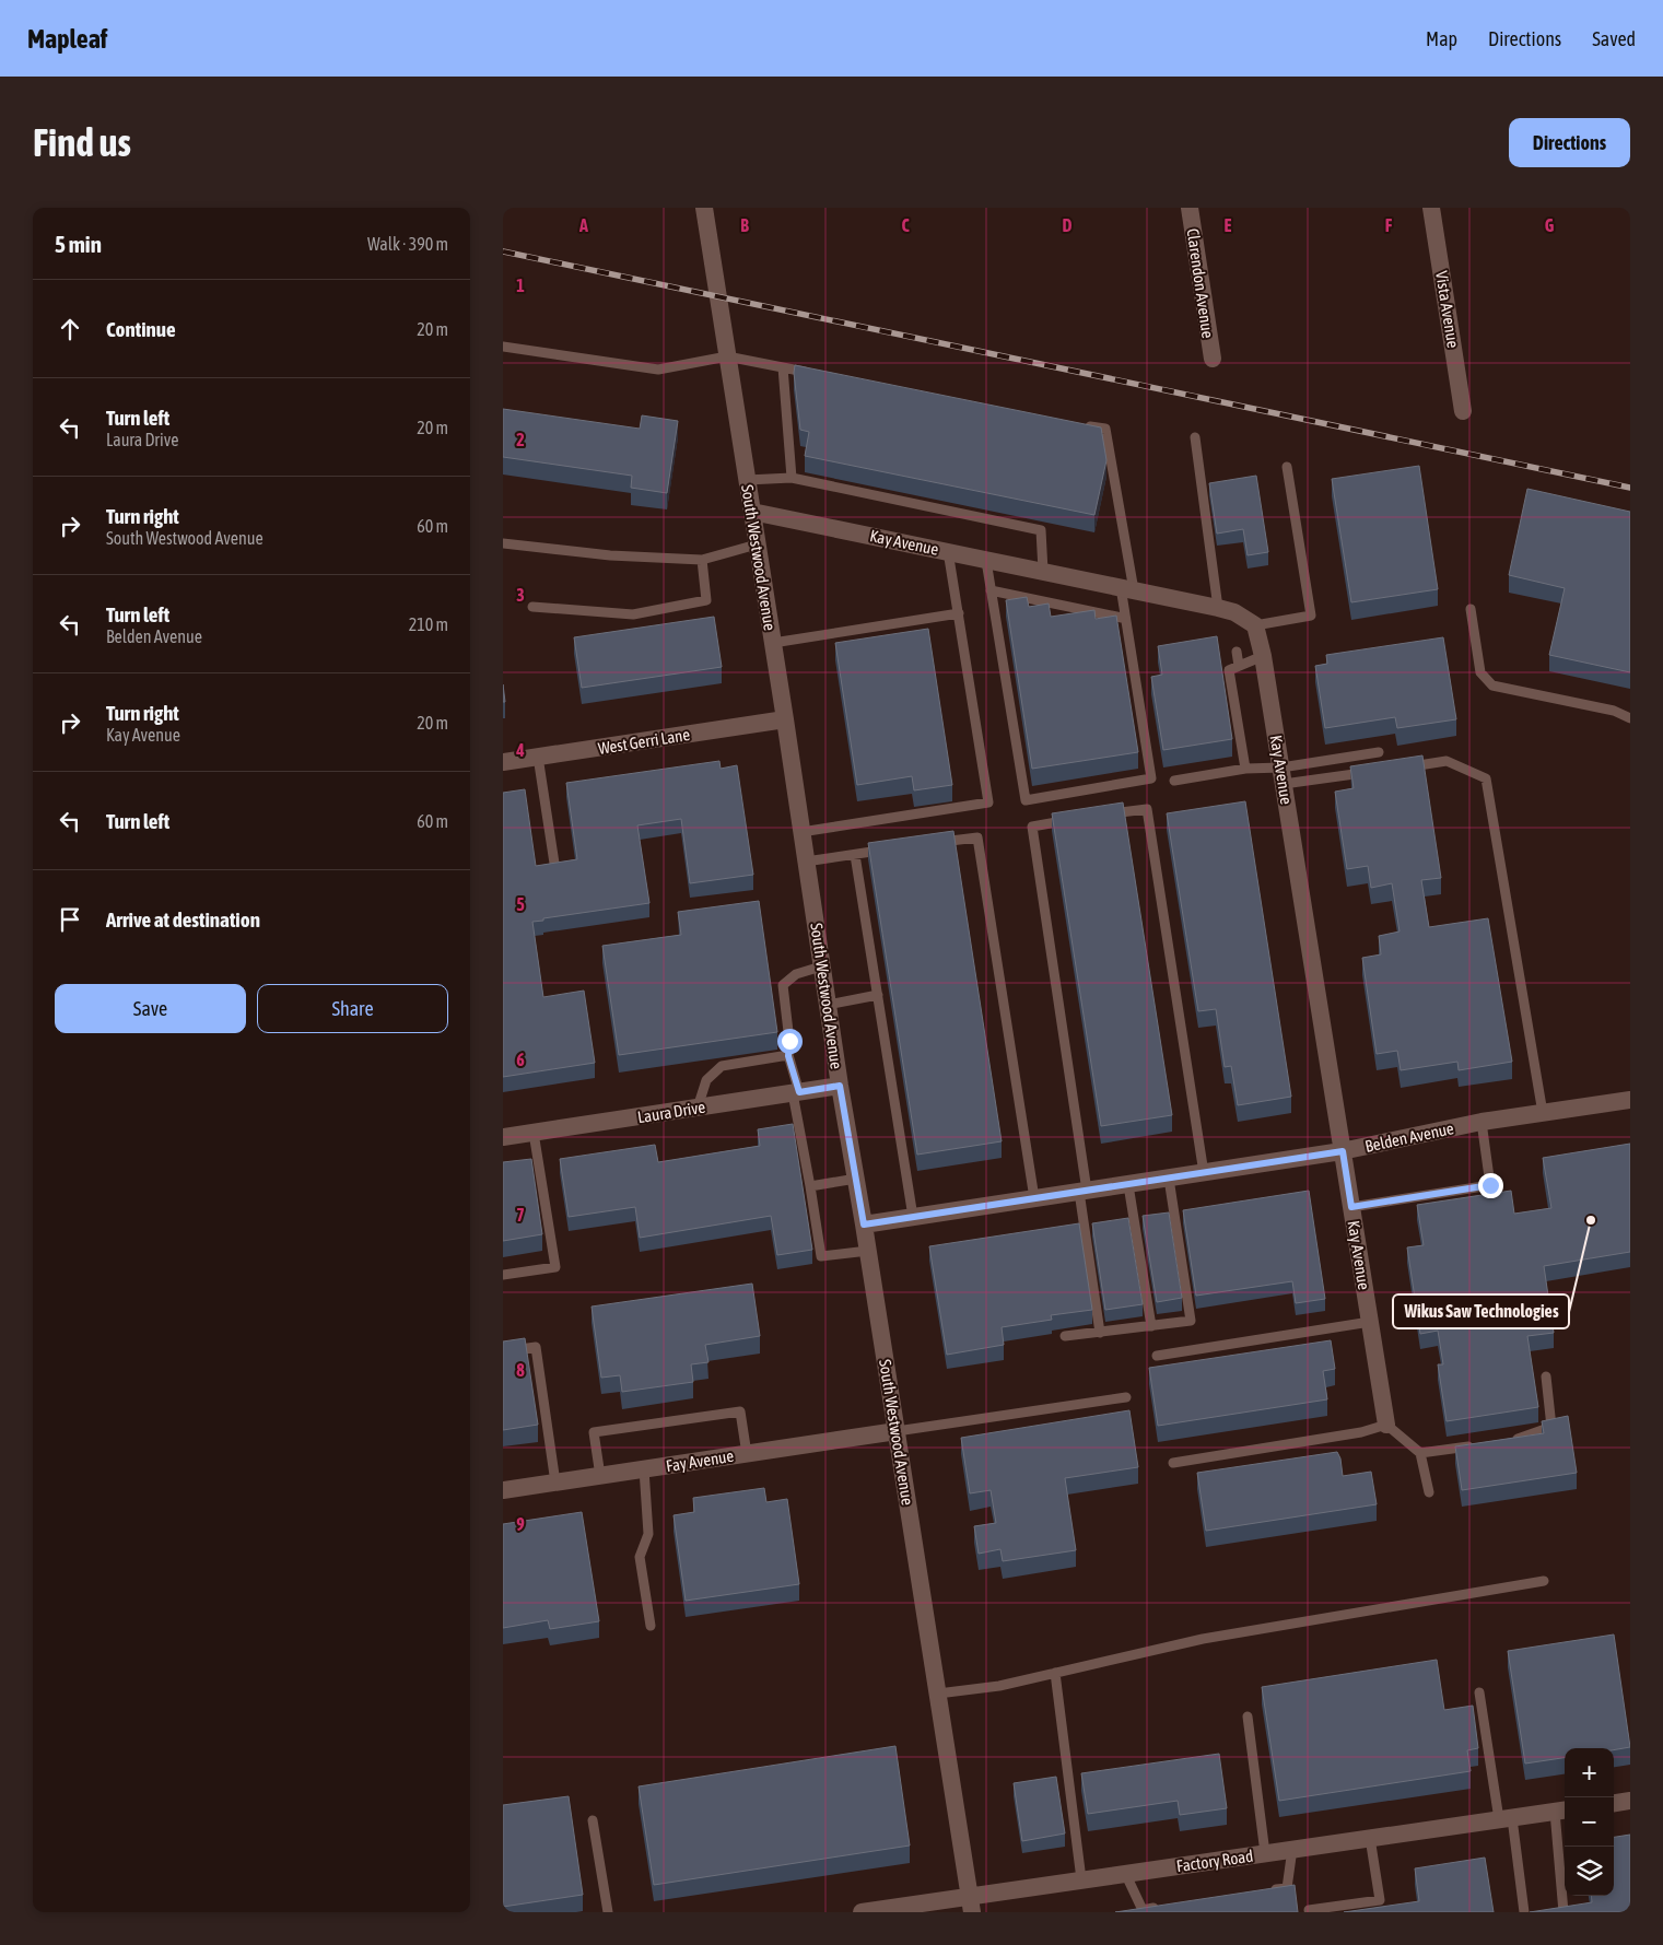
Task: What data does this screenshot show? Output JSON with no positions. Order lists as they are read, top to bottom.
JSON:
{
  "streets": {
    "street": [
      "Clarendon Avenue",
      "Vista Avenue",
      "Kay Avenue",
      "South Westwood Avenue",
      "West Gerri Lane",
      "Laura Drive",
      "Belden Avenue",
      "Fay Avenue",
      "Factory Road"
    ]
  },
  "crossings": [
    ["Kay Avenue", "South Westwood Avenue"],
    ["Kay Avenue", "Belden Avenue"],
    ["South Westwood Avenue", "West Gerri Lane"],
    ["South Westwood Avenue", "Laura Drive"],
    ["South Westwood Avenue", "Belden Avenue"],
    ["South Westwood Avenue", "Fay Avenue"],
    ["South Westwood Avenue", "Factory Road"]
  ],
  "places": ["Wikus Saw Technologies"],
  "page": {
    "header": "Mapleaf",
    "nav": ["Map", "Directions", "Saved"],
    "buttons": [
      "Directions",
      ["Save", "Share"]
    ],
    "title": "Find us",
    "heading": ["5 min", "Walk · 390 m"],
    "list": [
      ["Continue", "20 m"],
      ["Turn left", "Laura Drive", "20 m"],
      ["Turn right", "South Westwood Avenue", "60 m"],
      ["Turn left", "Belden Avenue", "210 m"],
      ["Turn right", "Kay Avenue", "20 m"],
      ["Turn left", "60 m"],
      "Arrive at destination"
    ],
    "map_buttons": ["+", "−"]
  },
  "grid": {
    "columns": [
      "A",
      "B",
      "C",
      "D",
      "E",
      "F",
      "G"
    ],
    "rows": [
      "1",
      "2",
      "3",
      "4",
      "5",
      "6",
      "7",
      "8",
      "9"
    ]
  }
}
